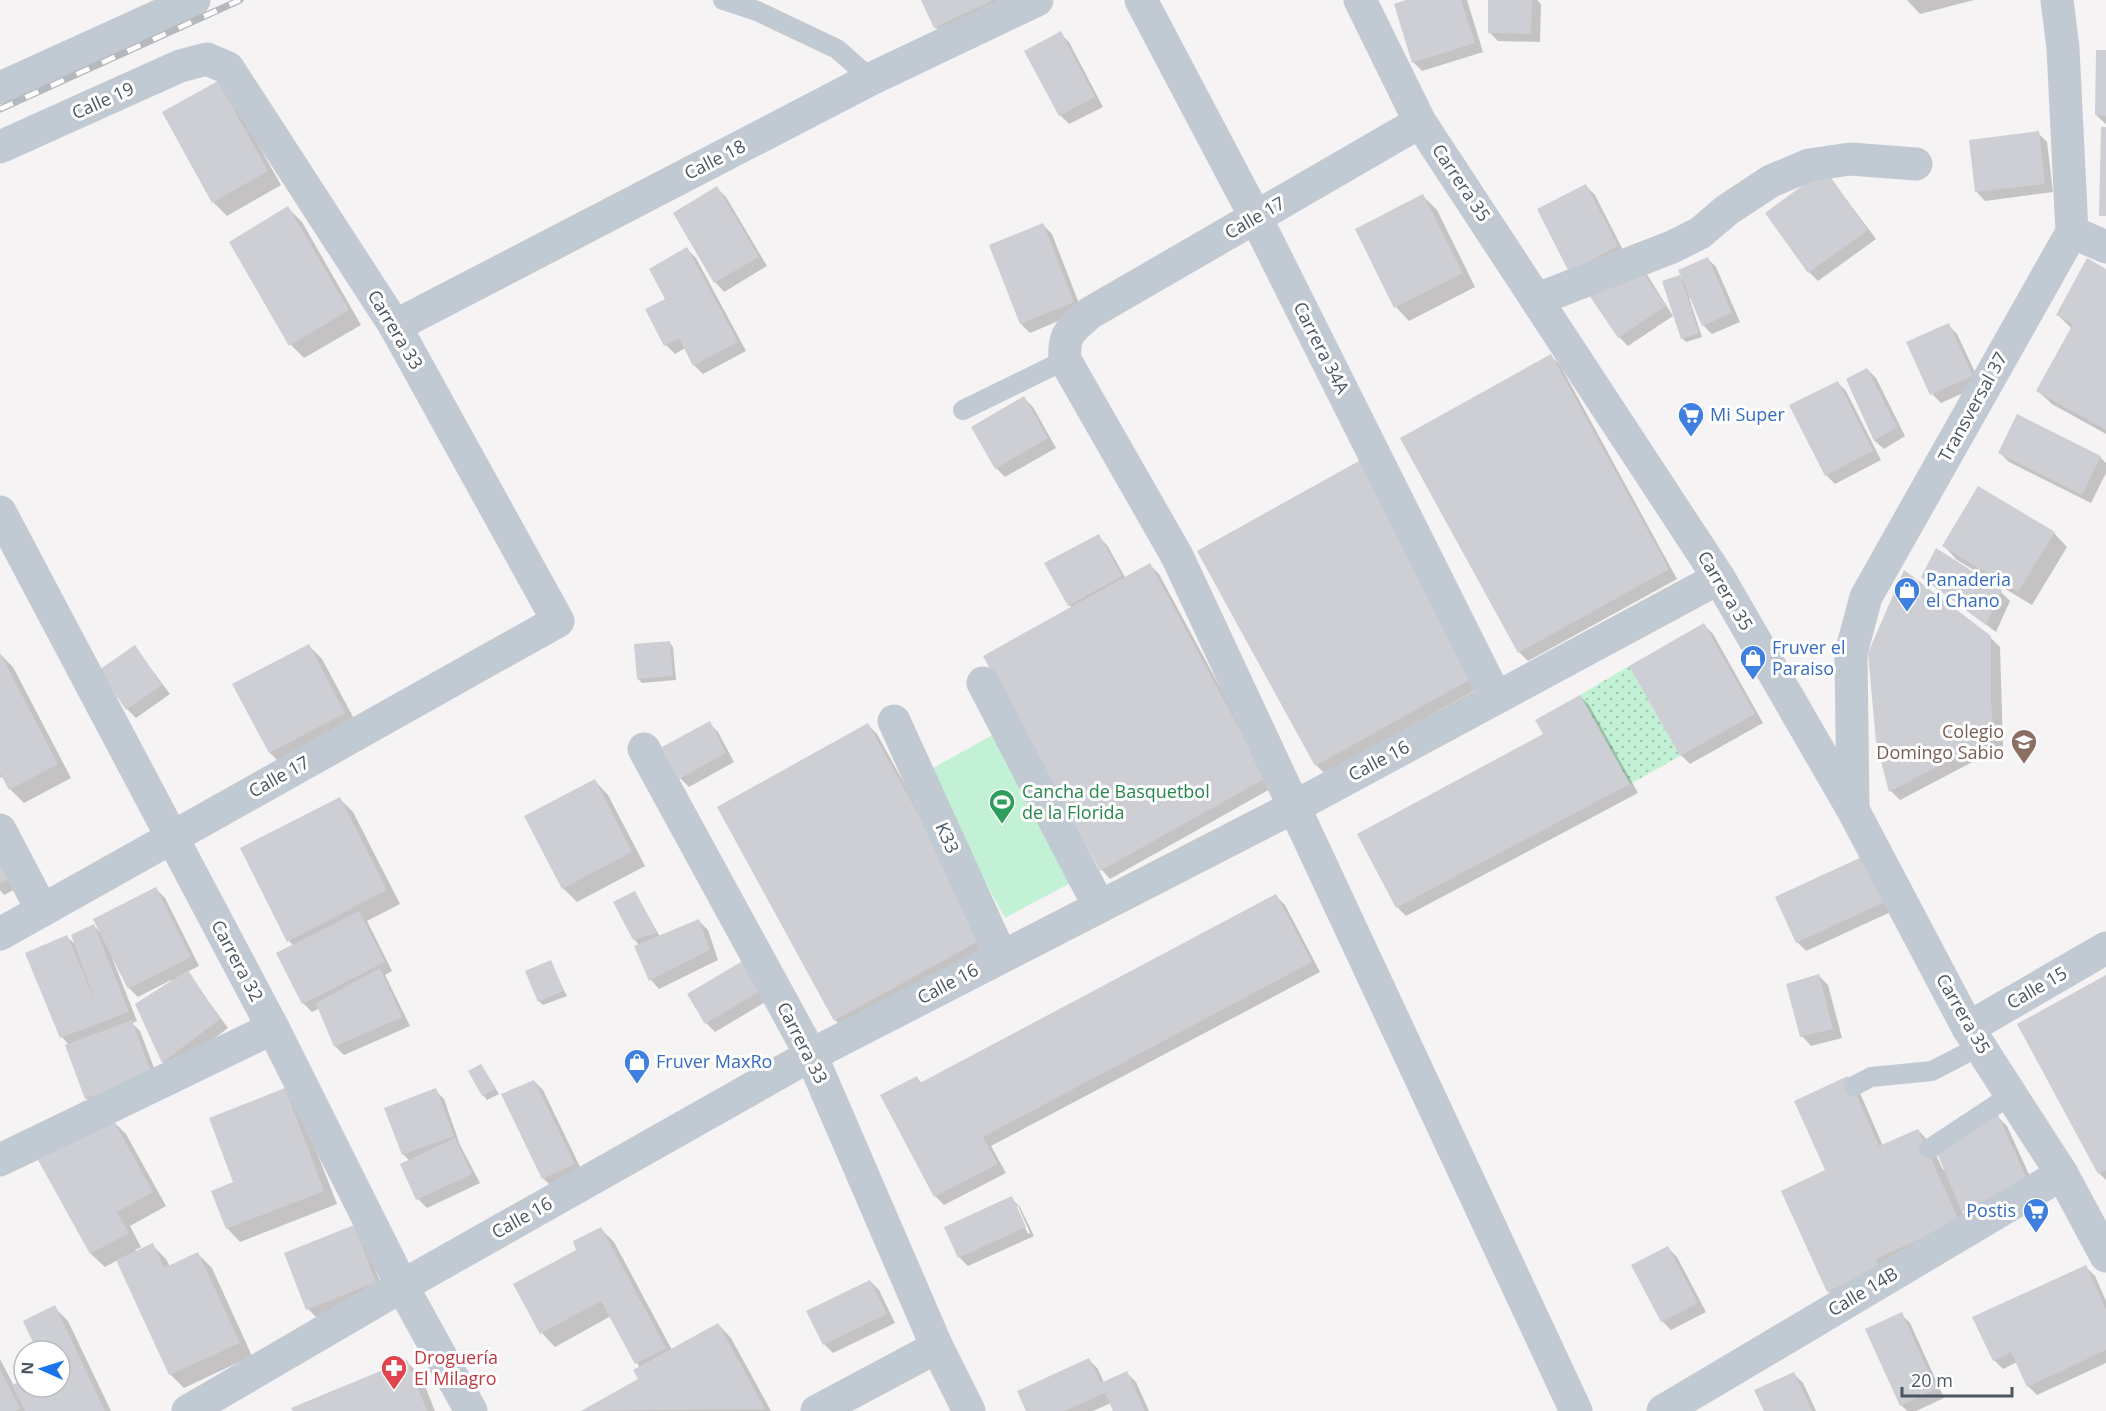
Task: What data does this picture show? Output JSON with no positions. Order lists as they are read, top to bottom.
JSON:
{
  "streets": {
    "street": [
      "Calle 19",
      "Calle 18",
      "Carrera 35",
      "Calle 17",
      "Carrera 33",
      "Carrera 34A",
      "Transversal 37",
      "Calle 16",
      "K33",
      "Carrera 32",
      "Calle 15",
      "Calle 14B"
    ]
  },
  "crossings": [
    ["Calle 19", "Carrera 33"],
    ["Calle 18", "Carrera 33"],
    ["Carrera 35", "Calle 17"],
    ["Carrera 35", "Transversal 37"],
    ["Carrera 35", "Calle 16"],
    ["Carrera 35", "Calle 15"],
    ["Carrera 35", "Calle 14B"],
    ["Calle 17", "Carrera 33"],
    ["Calle 17", "Carrera 34A"],
    ["Calle 17", "Carrera 32"],
    ["Carrera 33", "Calle 16"],
    ["Carrera 34A", "Calle 16"],
    ["Calle 16", "K33"],
    ["Calle 16", "Carrera 32"]
  ],
  "places": {
    "supermarket": ["Mi Super", "Postis"],
    "shop": ["Panaderia el Chano", "Fruver el Paraiso", "Fruver MaxRo"],
    "school or university": ["Colegio Domingo Sabio"],
    "sports": ["Cancha de Basquetbol de la Florida"],
    "pharmacy": ["Droguería El Milagro"]
  },
  "scale_bar": "20 m",
  "north": "left"
}
